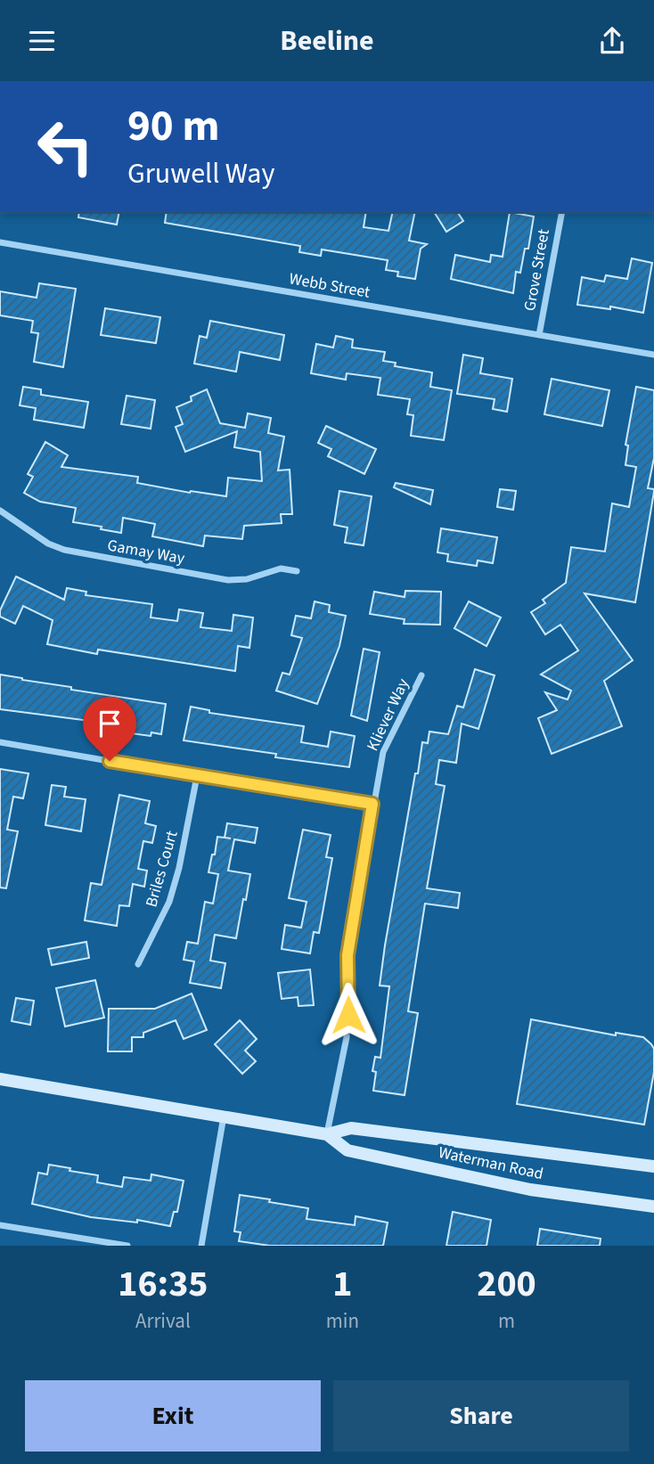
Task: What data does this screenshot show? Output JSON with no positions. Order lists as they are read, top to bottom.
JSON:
{
  "streets": {
    "main road": ["Waterman Road"],
    "street": [
      "Grove Street",
      "Webb Street",
      "Gamay Way",
      "Kliever Way",
      "Briles Court"
    ]
  },
  "crossings": [
    ["Grove Street", "Webb Street"],
    ["Kliever Way", "Waterman Road"]
  ],
  "page": {
    "header": "Beeline",
    "turn": ["90 m", "Gruwell Way"],
    "eta": [
      "16:35",
      "Arrival",
      "1",
      "min",
      "200",
      "m"
    ],
    "buttons": ["Exit", "Share"]
  }
}
